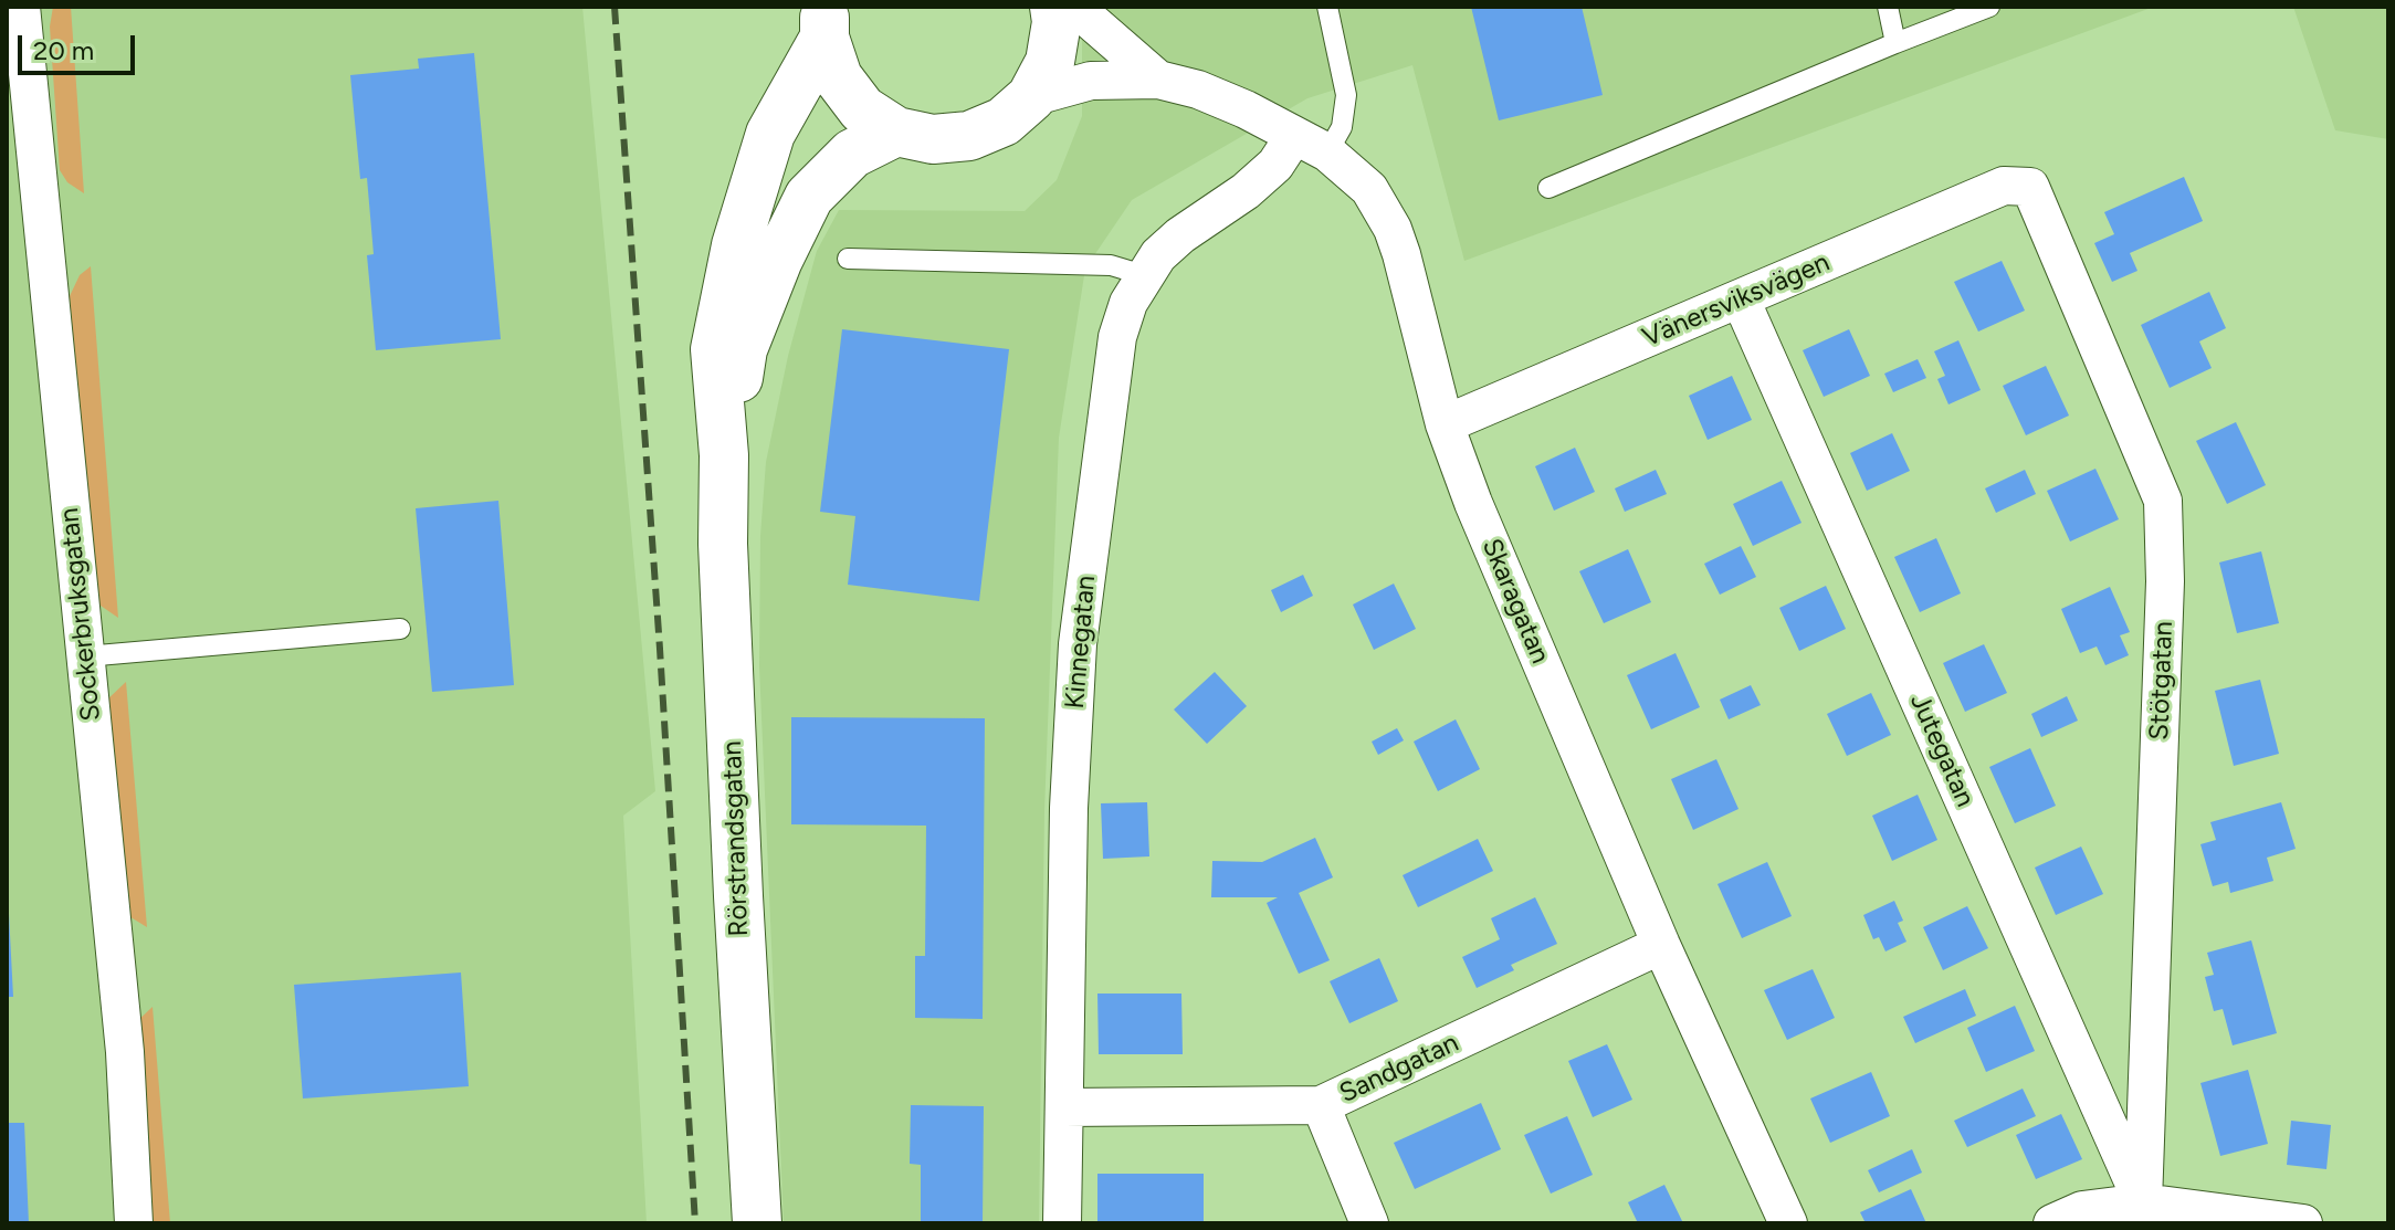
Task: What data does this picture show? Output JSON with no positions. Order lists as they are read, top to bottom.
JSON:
{
  "streets": {
    "main road": ["Rörstrandsgatan"],
    "street": [
      "Vänersviksvägen",
      "Skaragatan",
      "Sockerbruksgatan",
      "Kinnegatan",
      "Stötgatan",
      "Jutegatan",
      "Sandgatan"
    ]
  },
  "crossings": [
    ["Vänersviksvägen", "Skaragatan"],
    ["Vänersviksvägen", "Stötgatan"],
    ["Vänersviksvägen", "Jutegatan"],
    ["Skaragatan", "Kinnegatan"],
    ["Skaragatan", "Rörstrandsgatan"],
    ["Skaragatan", "Sandgatan"],
    ["Kinnegatan", "Sandgatan"],
    ["Stötgatan", "Jutegatan"]
  ],
  "scale_bar": "20 m"
}
